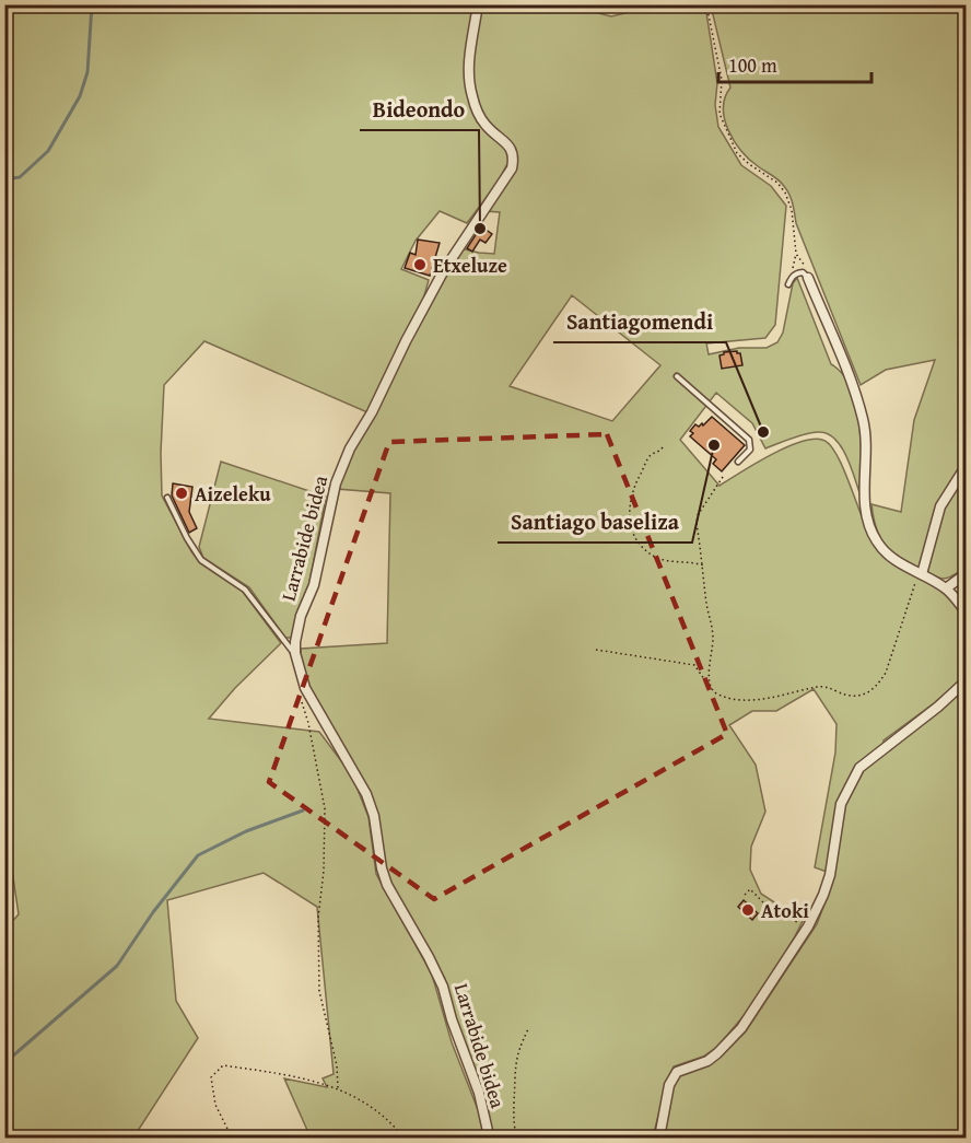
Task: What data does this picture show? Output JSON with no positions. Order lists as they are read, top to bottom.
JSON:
{
  "streets": {
    "street": ["Larrabide bidea"]
  },
  "places": [
    "Bideondo",
    "Etxeluze",
    "Santiagomendi",
    "Santiago baseliza",
    "Aizeleku",
    "Atoki"
  ],
  "scale_bar": "100 m"
}
